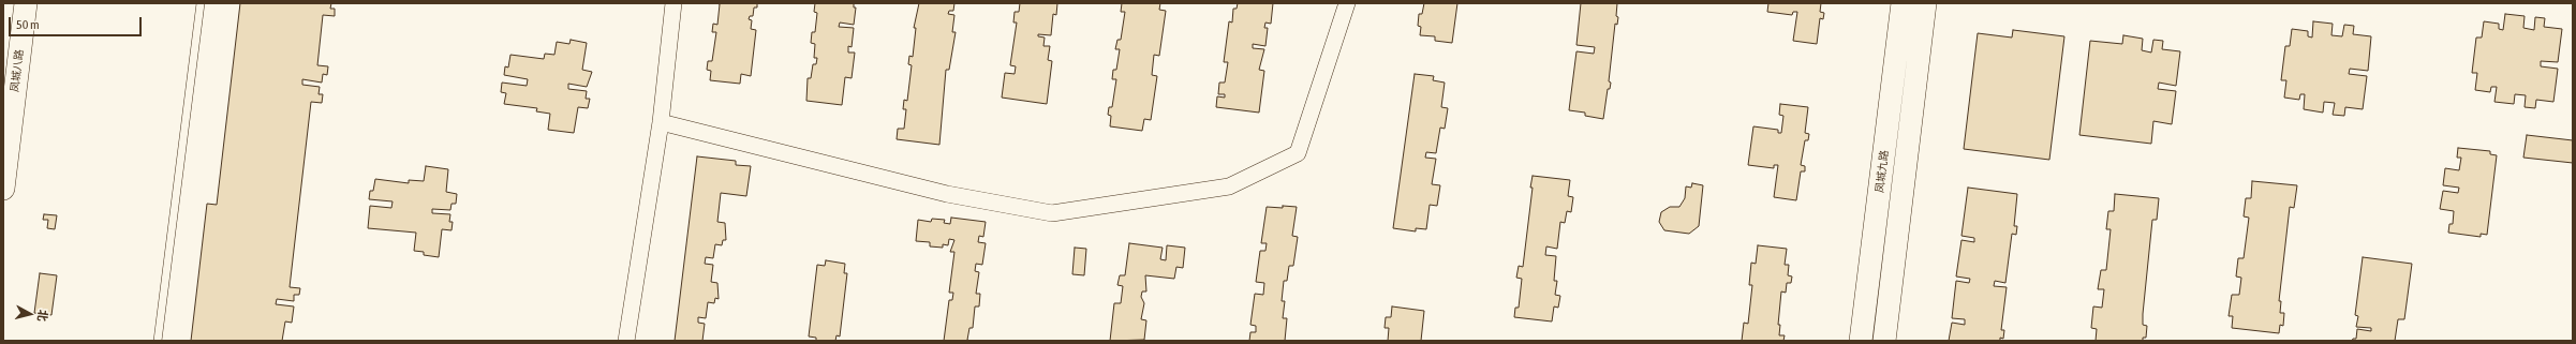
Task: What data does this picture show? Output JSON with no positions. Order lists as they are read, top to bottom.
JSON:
{
  "streets": {
    "street": ["凤城八路", "凤城九路"]
  },
  "scale_bar": "50 m",
  "north": "right"
}
